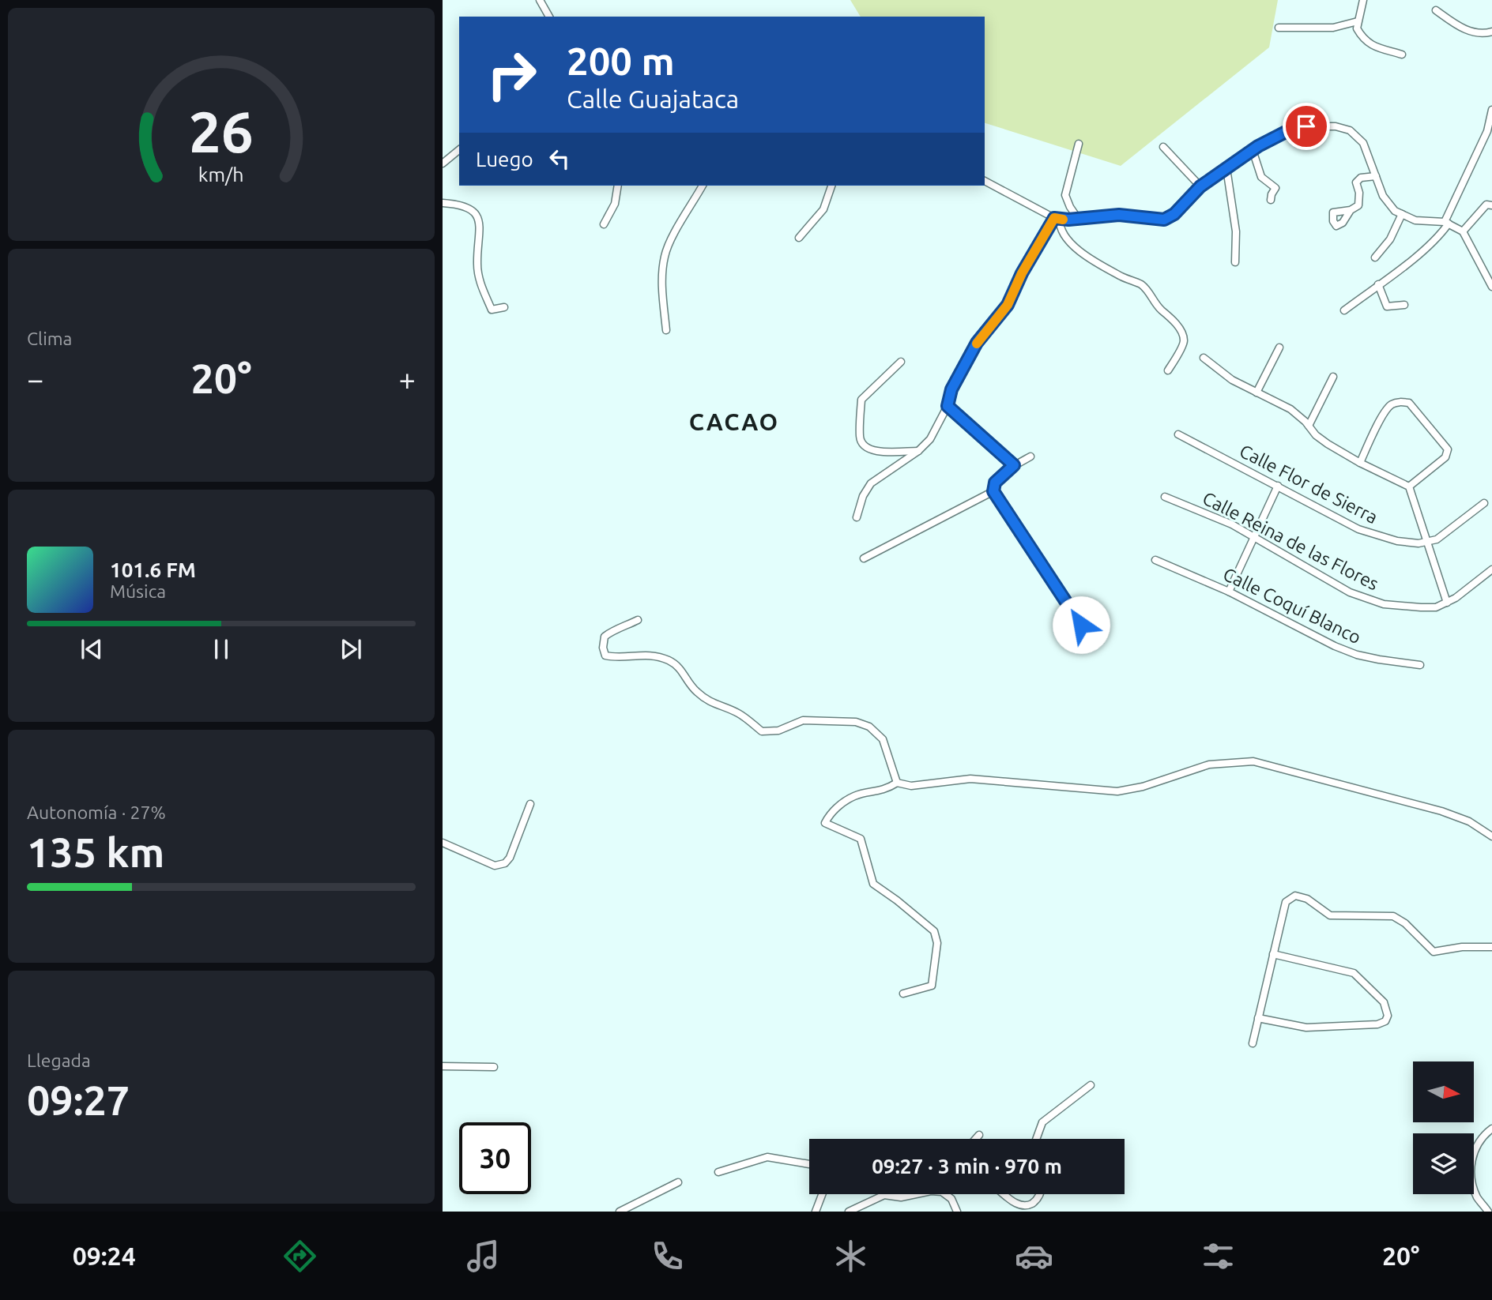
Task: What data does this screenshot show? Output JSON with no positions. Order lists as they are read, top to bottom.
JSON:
{
  "streets": {
    "street": ["Calle Flor de Sierra", "Calle Reina de las Flores", "Calle Coquí Blanco"]
  },
  "districts": ["CACAO"],
  "north": "right",
  "page": {
    "turn": ["200 m", "Calle Guajataca"],
    "then": "Luego",
    "tile": [
      "Clima",
      ["Autonomía · 27%", "135 km"],
      ["Llegada", "09:27"]
    ],
    "heat": ["−", "20°", "+"],
    "song": ["101.6 FM", "Música"],
    "limit": "30",
    "trip": "09:27 · 3 min · 970 m",
    "tabs": ["09:24", "20°"],
    "gauge": ["26", "km/h"]
  }
}
